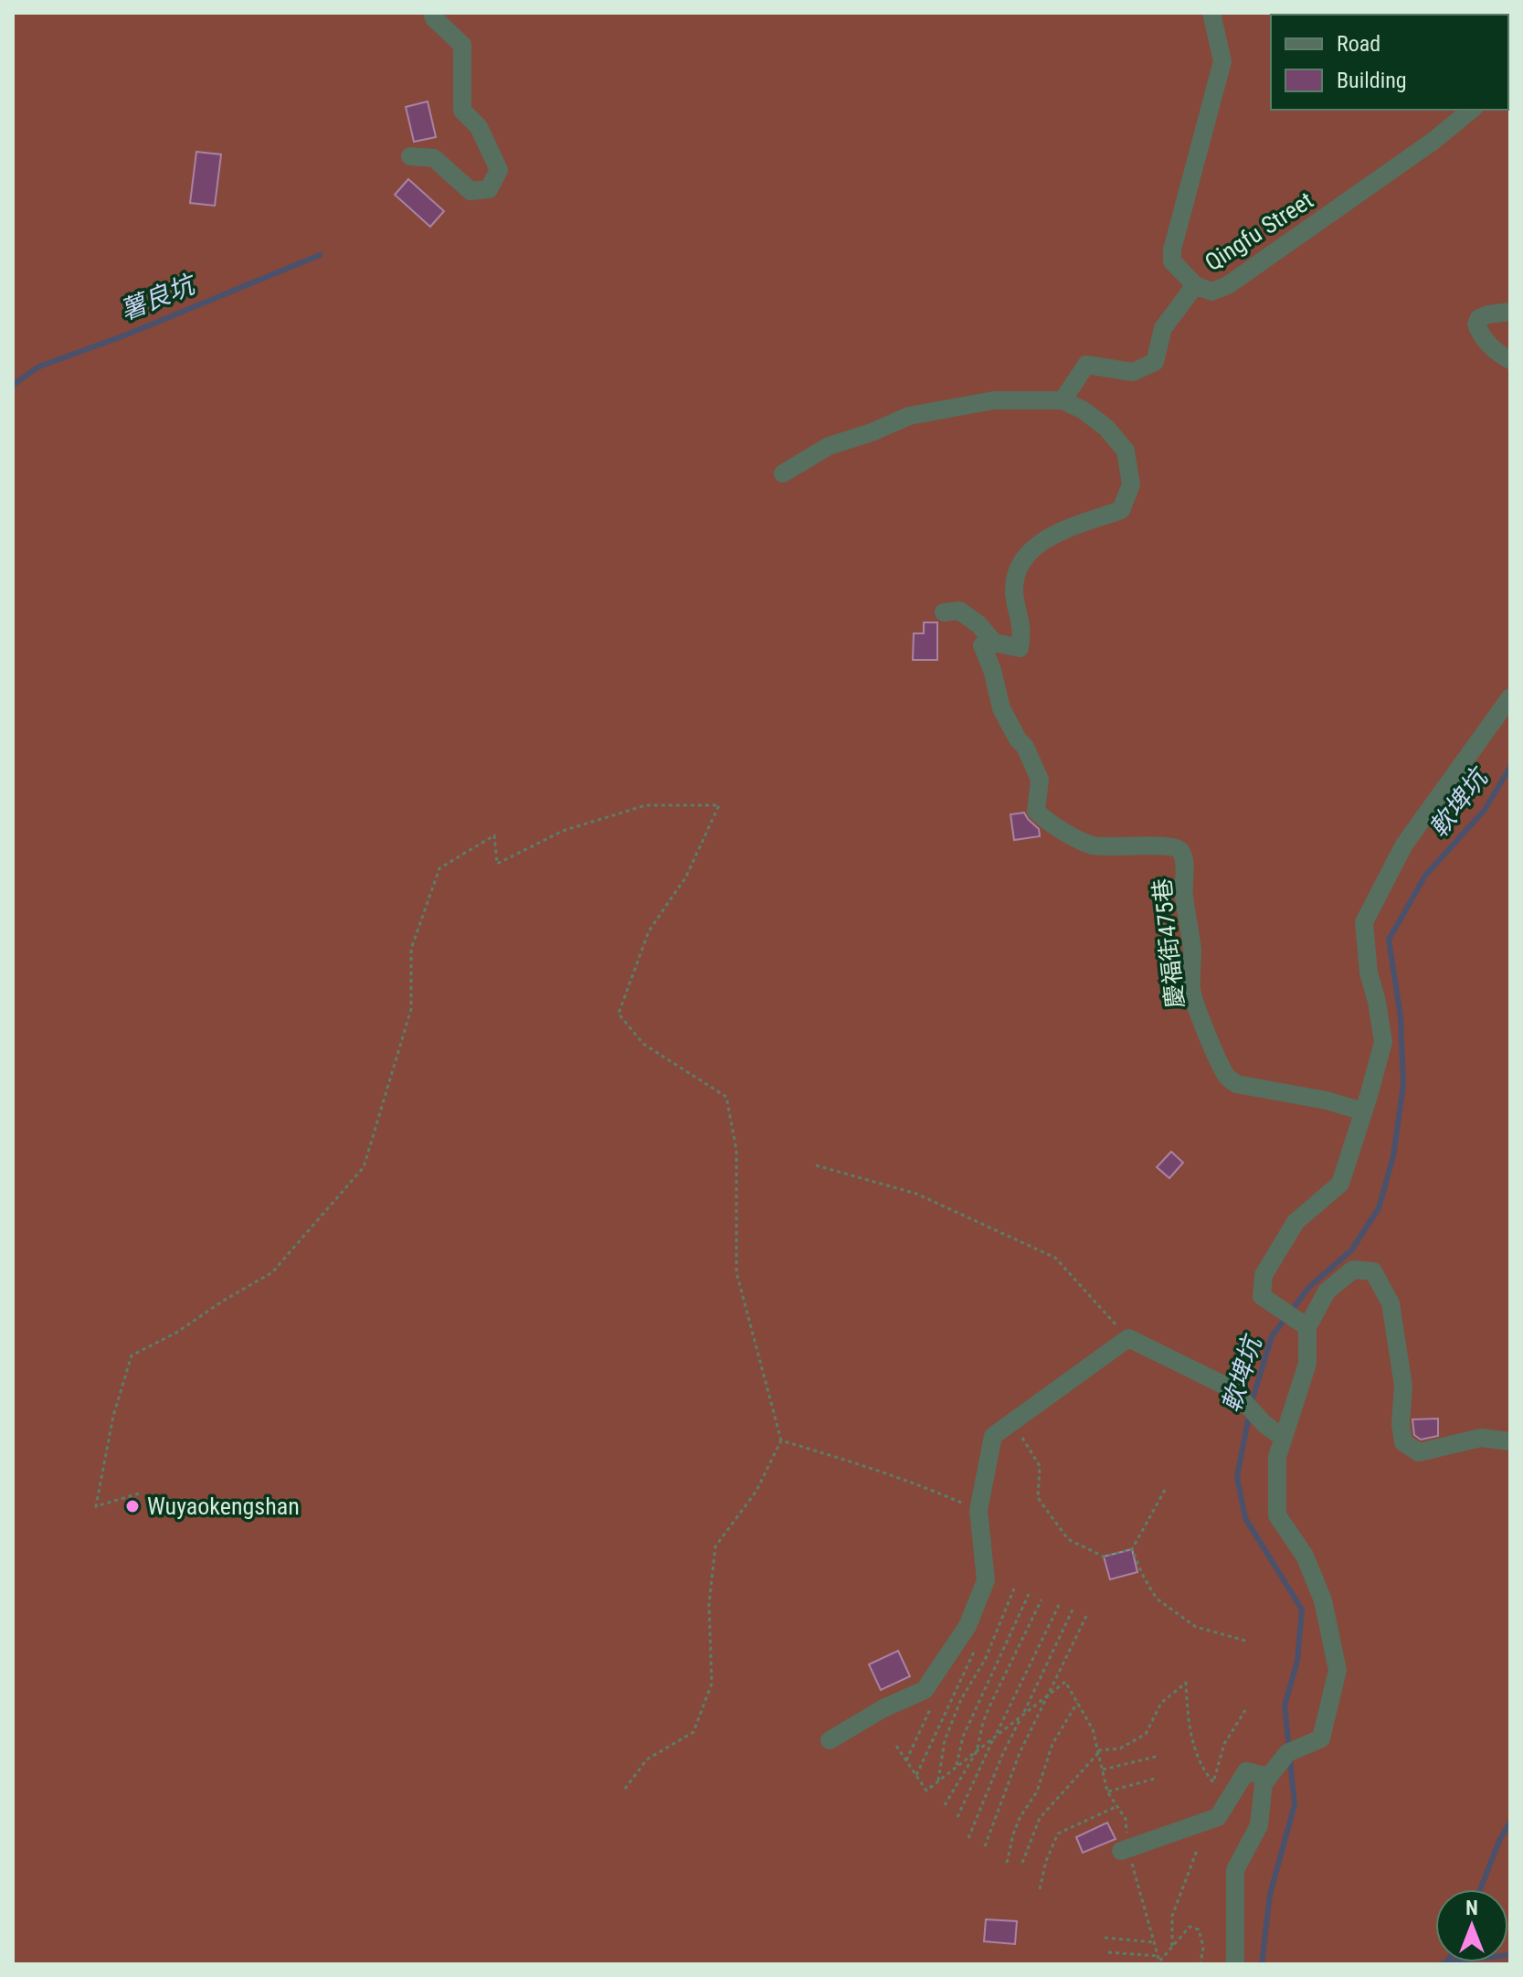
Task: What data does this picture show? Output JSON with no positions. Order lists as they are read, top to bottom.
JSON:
{
  "streets": {
    "street": ["Qingfu Street", "慶福街475巷"]
  },
  "water": ["薯良坑", "軟埤坑"],
  "places": ["Wuyaokengshan"],
  "legend": ["Road", "Building"],
  "north": "top"
}
